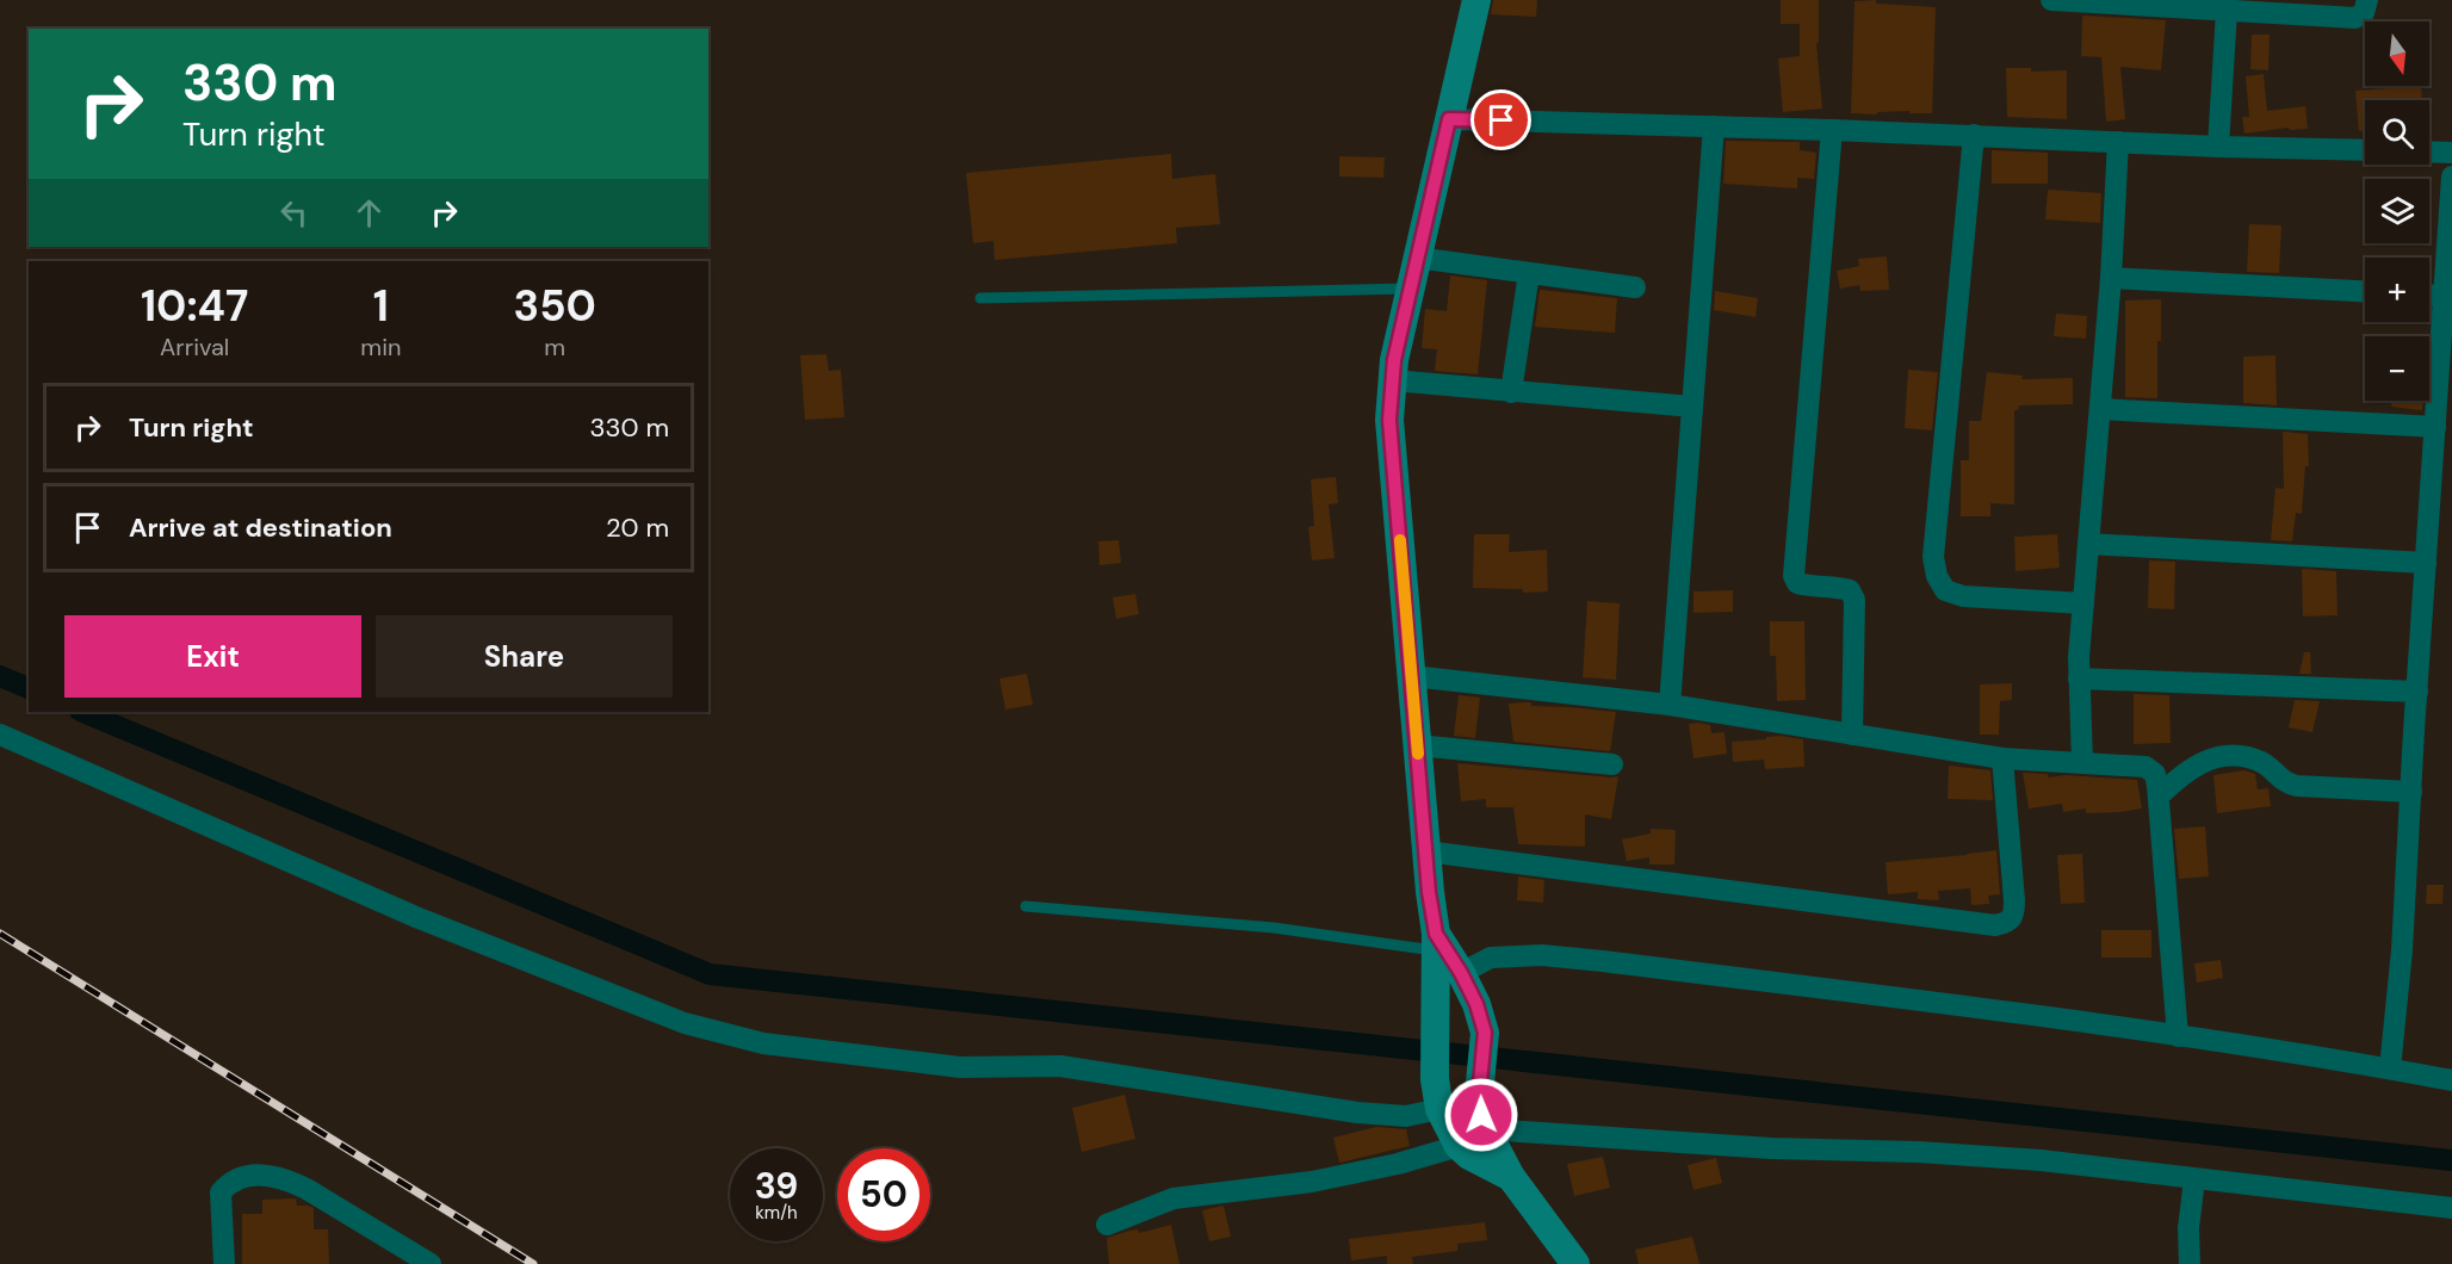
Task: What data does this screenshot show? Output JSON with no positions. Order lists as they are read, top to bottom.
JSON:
{
  "north": "bottom",
  "page": {
    "map_buttons": ["+", "−"],
    "turn": ["330 m", "Turn right"],
    "eta": [
      "10:47",
      "Arrival",
      "1",
      "min",
      "350",
      "m"
    ],
    "list": [
      {
        "name": "Turn right",
        "value": "330 m"
      },
      {
        "name": "Arrive at destination",
        "value": "20 m"
      }
    ],
    "buttons": ["Exit", "Share"],
    "speed": "39 km/h",
    "limit": "50"
  }
}
